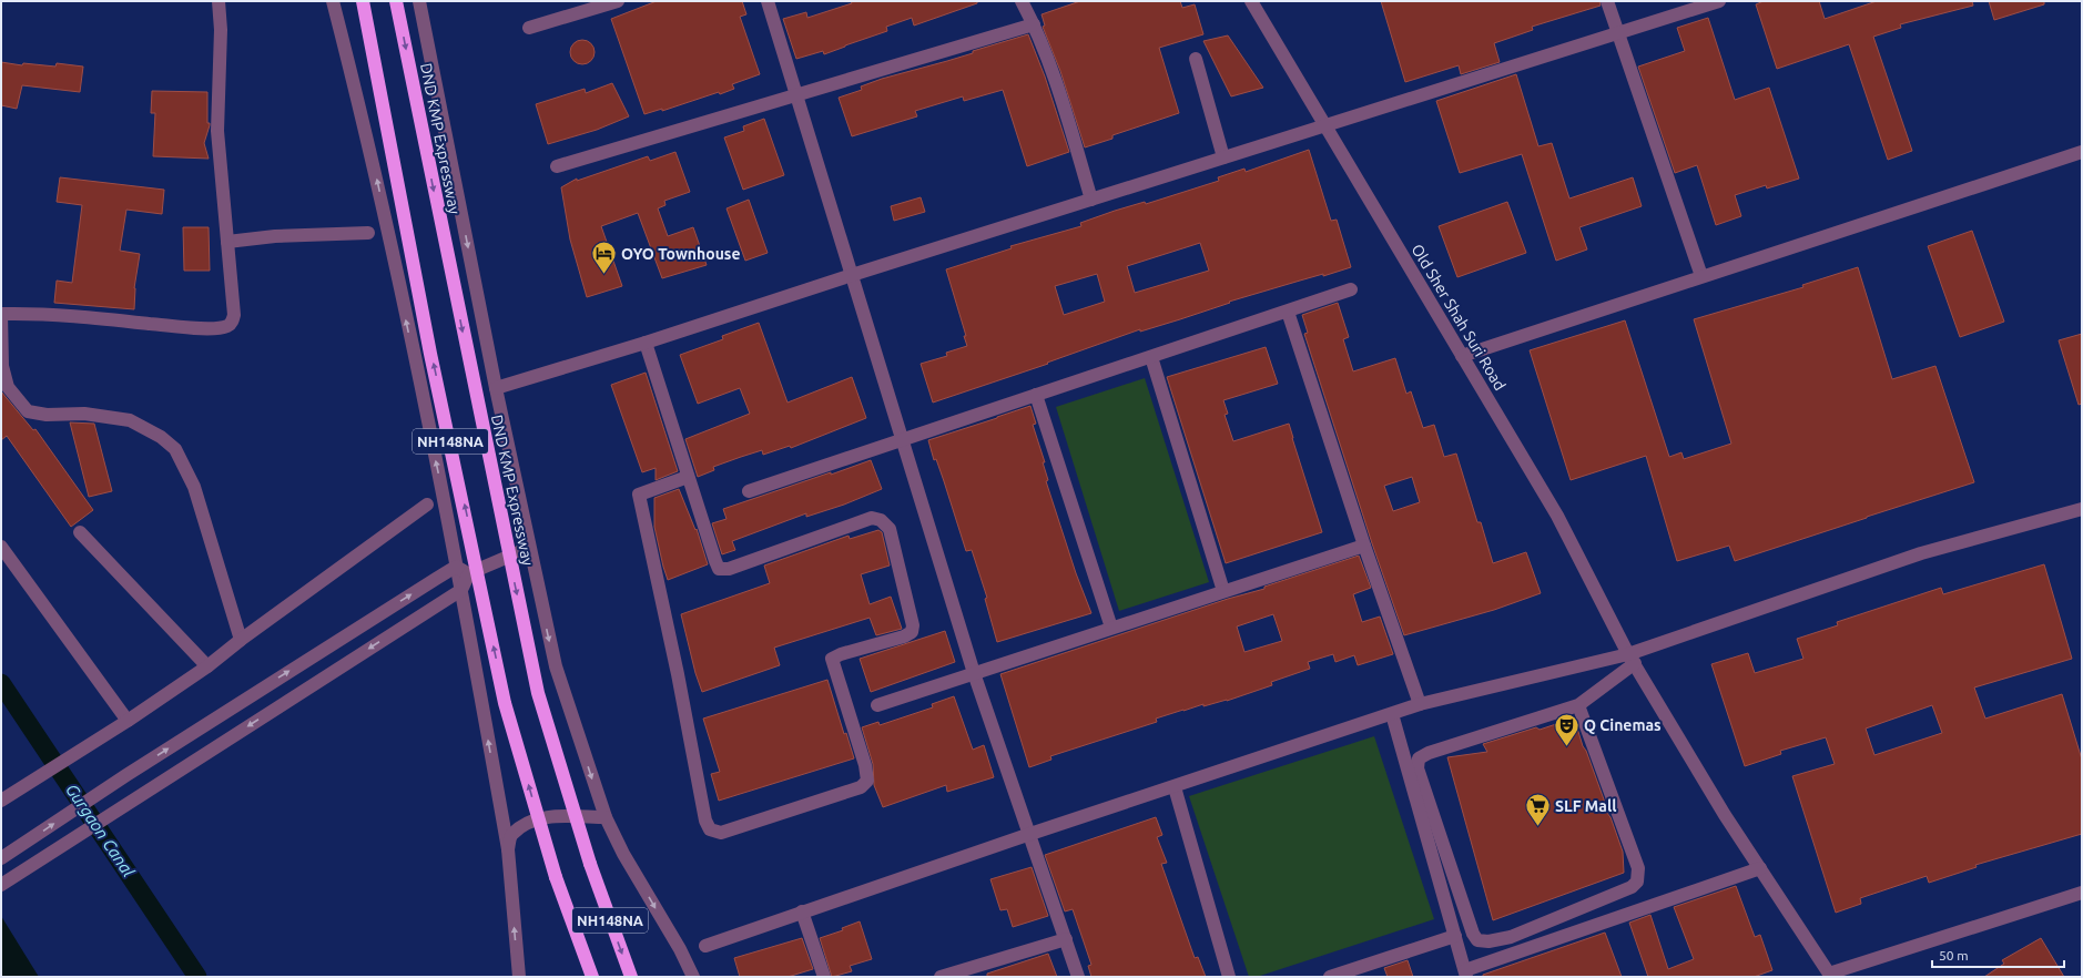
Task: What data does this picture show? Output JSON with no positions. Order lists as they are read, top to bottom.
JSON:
{
  "streets": {
    "highway": ["DND KMP Expressway", "NH148NA"],
    "street": ["Old Sher Shah Suri Road"]
  },
  "water": ["Gurgaon Canal"],
  "places": {
    "hotel": ["OYO Townhouse"],
    "theatre": ["Q Cinemas"],
    "supermarket": ["SLF Mall"]
  },
  "scale_bar": "50 m"
}
